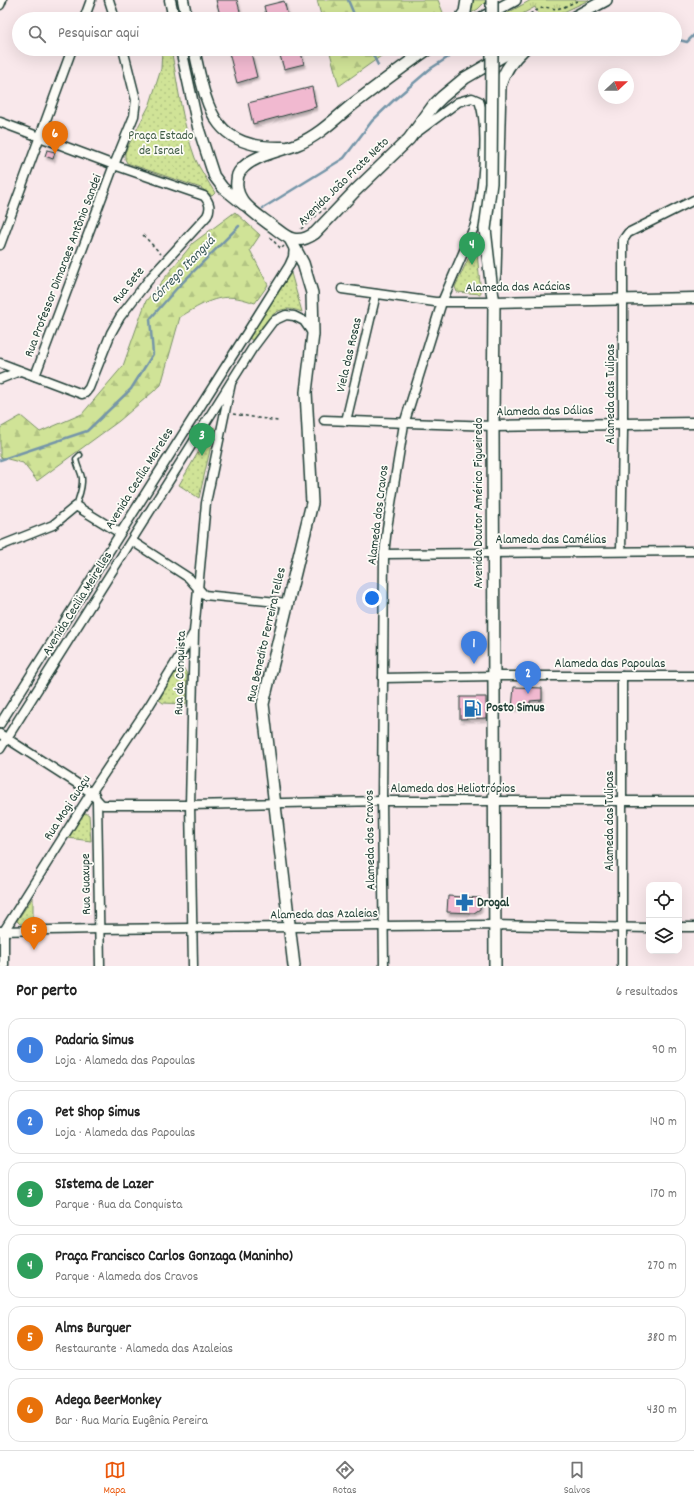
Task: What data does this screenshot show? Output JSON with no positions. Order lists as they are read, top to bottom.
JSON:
{
  "streets": {
    "main road": ["Avenida João Frate Neto", "Avenida Doutor Américo Figueiredo", "Rua Benedito Ferreira Telles"],
    "street": [
      "Rua Professor Dimaraes Antônio Sandei",
      "Rua Sete",
      "Alameda das Acácias",
      "Viela das Rosas",
      "Alameda das Tulipas",
      "Alameda das Dálias",
      "Avenida Cecília Meireles",
      "Alameda dos Cravos",
      "Alameda das Camélias",
      "Avenida Cecilia Meirelles",
      "Alameda das Papoulas",
      "Rua da Conquista",
      "Alameda dos Heliotrópios",
      "Rua Mogi Guaçu",
      "Rua Guaxupe",
      "Alameda das Azaleias"
    ]
  },
  "crossings": [
    ["Avenida João Frate Neto", "Avenida Cecília Meireles"],
    ["Avenida João Frate Neto", "Alameda dos Cravos"],
    ["Avenida João Frate Neto", "Rua Benedito Ferreira Telles"],
    ["Rua Professor Dimaraes Antônio Sandei", "Rua Sete"],
    ["Alameda das Acácias", "Viela das Rosas"],
    ["Alameda das Acácias", "Alameda das Tulipas"],
    ["Alameda das Acácias", "Avenida Doutor Américo Figueiredo"],
    ["Alameda das Acácias", "Alameda dos Cravos"],
    ["Viela das Rosas", "Alameda das Dálias"],
    ["Alameda das Tulipas", "Alameda das Dálias"],
    ["Alameda das Tulipas", "Alameda das Camélias"],
    ["Alameda das Tulipas", "Alameda das Papoulas"],
    ["Alameda das Tulipas", "Alameda dos Heliotrópios"],
    ["Alameda das Tulipas", "Alameda das Azaleias"],
    ["Alameda das Dálias", "Avenida Doutor Américo Figueiredo"],
    ["Alameda das Dálias", "Alameda dos Cravos"],
    ["Avenida Cecília Meireles", "Rua Benedito Ferreira Telles"],
    ["Avenida Doutor Américo Figueiredo", "Alameda das Camélias"],
    ["Avenida Doutor Américo Figueiredo", "Alameda das Papoulas"],
    ["Avenida Doutor Américo Figueiredo", "Alameda dos Heliotrópios"],
    ["Avenida Doutor Américo Figueiredo", "Alameda das Azaleias"],
    ["Alameda dos Cravos", "Alameda das Camélias"],
    ["Alameda dos Cravos", "Alameda das Papoulas"],
    ["Alameda dos Cravos", "Alameda dos Heliotrópios"],
    ["Alameda dos Cravos", "Alameda das Azaleias"],
    ["Avenida Cecilia Meirelles", "Rua Benedito Ferreira Telles"],
    ["Avenida Cecilia Meirelles", "Rua da Conquista"],
    ["Avenida Cecilia Meirelles", "Alameda dos Heliotrópios"],
    ["Rua Benedito Ferreira Telles", "Alameda dos Heliotrópios"],
    ["Rua Benedito Ferreira Telles", "Alameda das Azaleias"],
    ["Rua da Conquista", "Alameda dos Heliotrópios"],
    ["Rua da Conquista", "Rua Mogi Guaçu"],
    ["Rua da Conquista", "Alameda das Azaleias"],
    ["Alameda dos Heliotrópios", "Rua Mogi Guaçu"],
    ["Alameda dos Heliotrópios", "Rua Guaxupe"],
    ["Rua Mogi Guaçu", "Alameda das Azaleias"],
    ["Rua Guaxupe", "Alameda das Azaleias"]
  ],
  "water": ["Córrego Itanguá"],
  "parks": ["Praça Estado de Israel"],
  "places": {
    "fuel station": ["Posto Simus"],
    "pharmacy": ["Drogal"]
  },
  "north": "right",
  "page": {
    "search": "Pesquisar aqui",
    "pins": [
      "6",
      "4",
      "3",
      "1",
      "2",
      "5"
    ],
    "heading": ["Por perto", "6 resultados"],
    "list": [
      {
        "mark": "1",
        "name": "Padaria Simus",
        "note": "Loja · Alameda das Papoulas",
        "value": "90 m"
      },
      {
        "mark": "2",
        "name": "Pet Shop Simus",
        "note": "Loja · Alameda das Papoulas",
        "value": "140 m"
      },
      {
        "mark": "3",
        "name": "SIstema de Lazer",
        "note": "Parque · Rua da Conquista",
        "value": "170 m"
      },
      {
        "mark": "4",
        "name": "Praça Francisco Carlos Gonzaga (Maninho)",
        "note": "Parque · Alameda dos Cravos",
        "value": "270 m"
      },
      {
        "mark": "5",
        "name": "Alms Burguer",
        "note": "Restaurante · Alameda das Azaleias",
        "value": "380 m"
      },
      {
        "mark": "6",
        "name": "Adega BeerMonkey",
        "note": "Bar · Rua Maria Eugênia Pereira",
        "value": "430 m"
      }
    ],
    "nav": ["Mapa", "Rotas", "Salvos"]
  }
}
